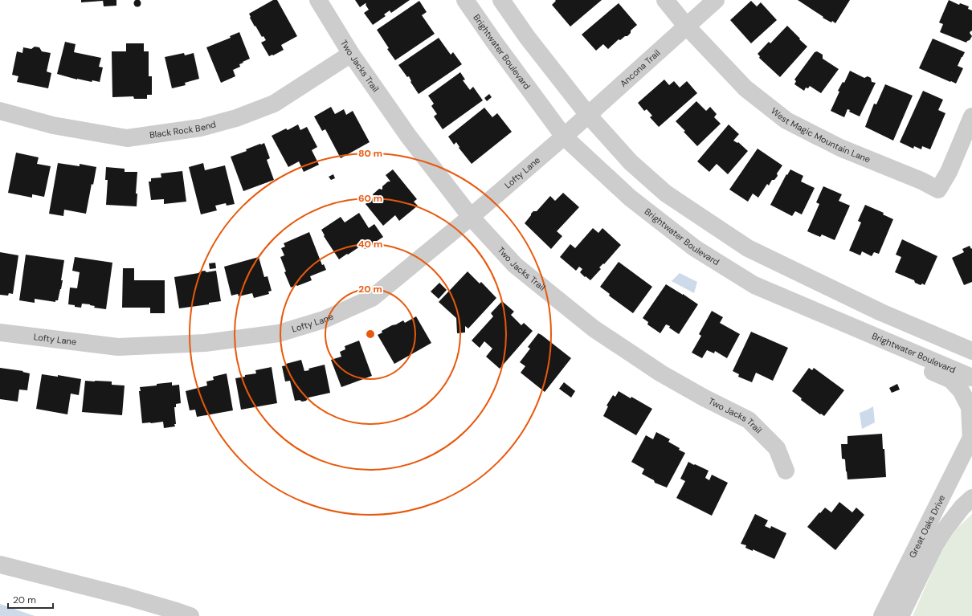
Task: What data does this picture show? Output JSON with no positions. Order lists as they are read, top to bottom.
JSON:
{
  "streets": {
    "street": [
      "Brightwater Boulevard",
      "Two Jacks Trail",
      "Ancona Trail",
      "Black Rock Bend",
      "West Magic Mountain Lane",
      "Lofty Lane",
      "Great Oaks Drive"
    ]
  },
  "crossings": [
    ["Brightwater Boulevard", "Ancona Trail"],
    ["Brightwater Boulevard", "Lofty Lane"],
    ["Two Jacks Trail", "Black Rock Bend"],
    ["Two Jacks Trail", "Lofty Lane"],
    ["Ancona Trail", "West Magic Mountain Lane"],
    ["Ancona Trail", "Lofty Lane"]
  ],
  "scale_bar": "20 m",
  "rings": [
    "80 m",
    "60 m",
    "40 m",
    "20 m"
  ]
}
